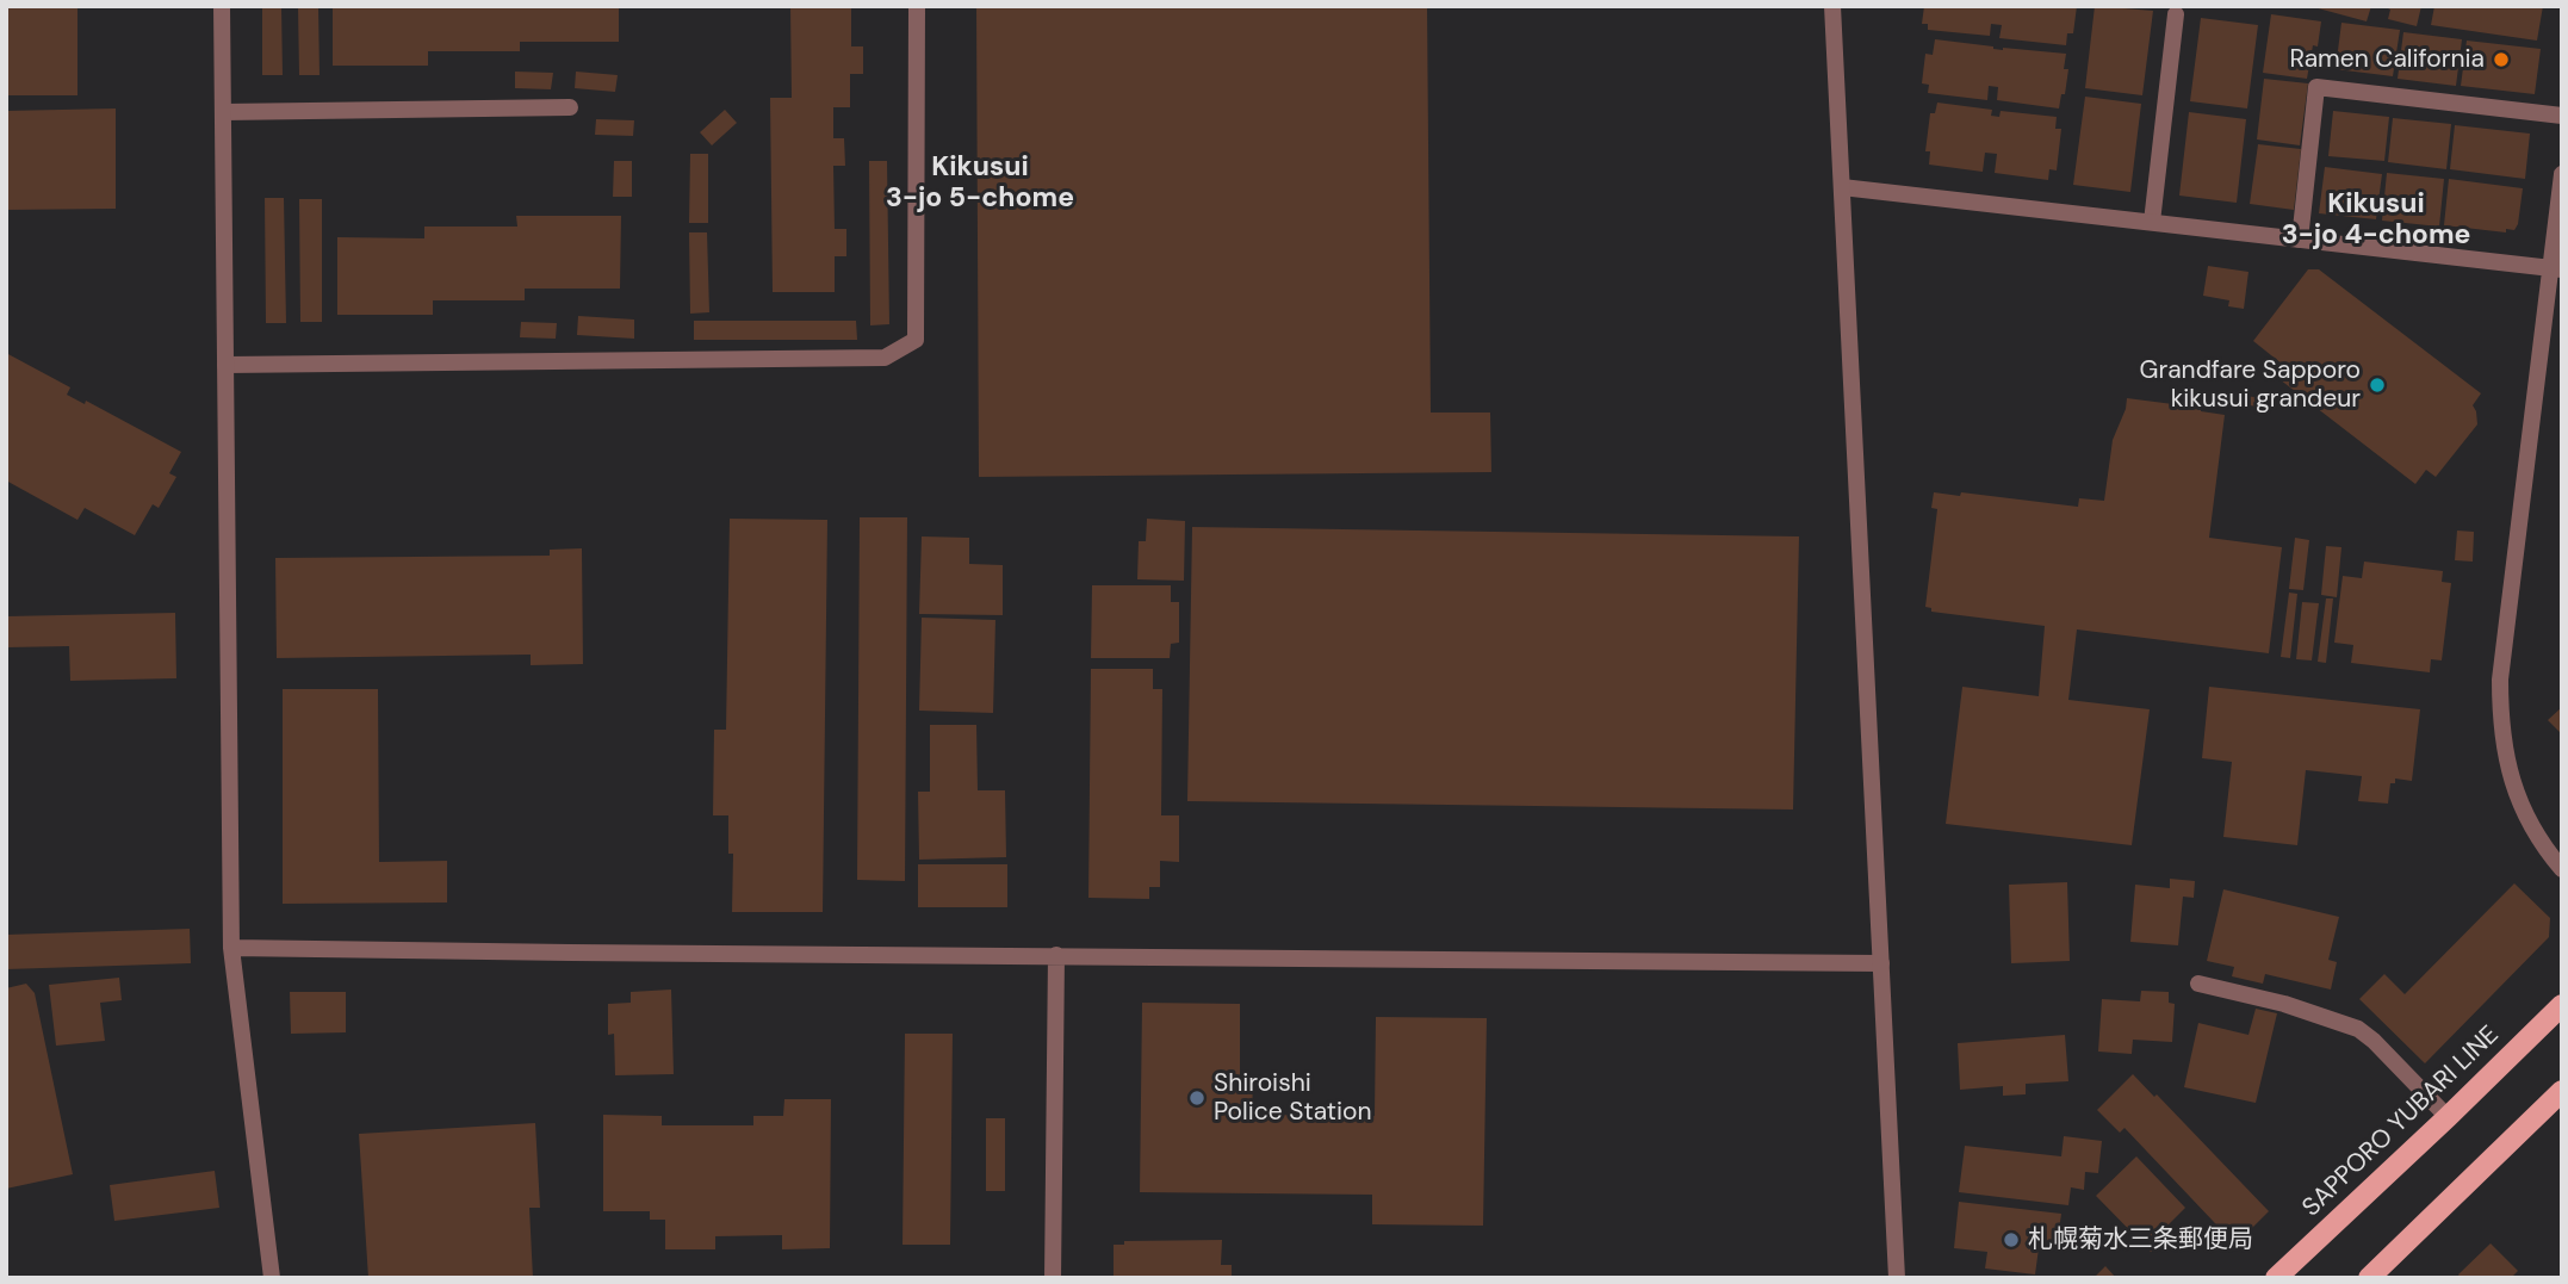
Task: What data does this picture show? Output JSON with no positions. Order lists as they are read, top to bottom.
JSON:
{
  "streets": {
    "main road": ["SAPPORO YUBARI LINE"]
  },
  "districts": ["Kikusui 3-jo 5-chome", "Kikusui 3-jo 4-chome"],
  "places": [
    "Ramen California",
    "Grandfare Sapporo kikusui grandeur",
    "Shiroishi Police Station",
    "札幌菊水三条郵便局"
  ]
}
